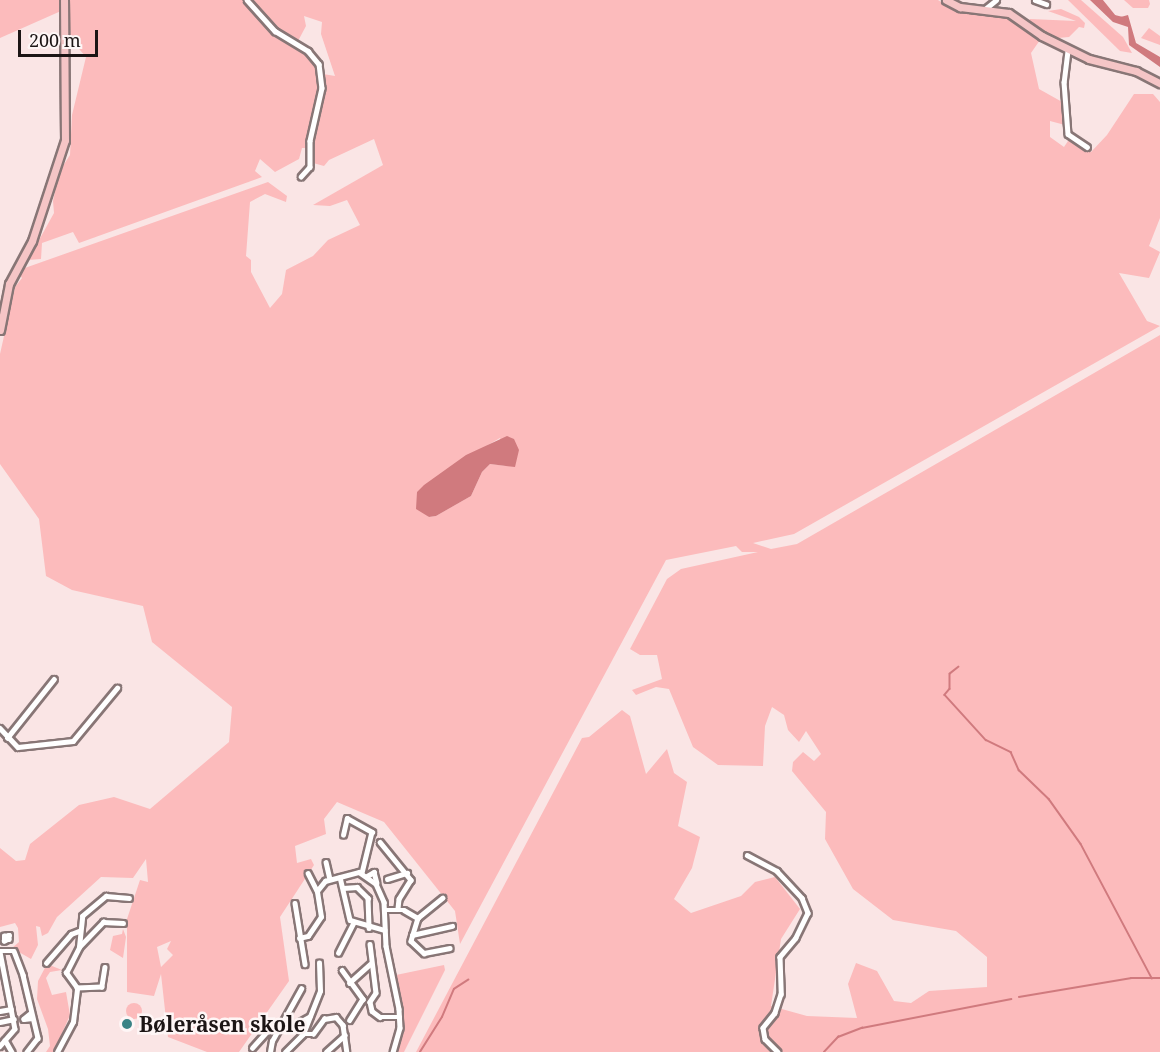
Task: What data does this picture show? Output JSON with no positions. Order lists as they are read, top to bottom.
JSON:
{
  "places": ["Bøleråsen skole"],
  "scale_bar": "200 m"
}
